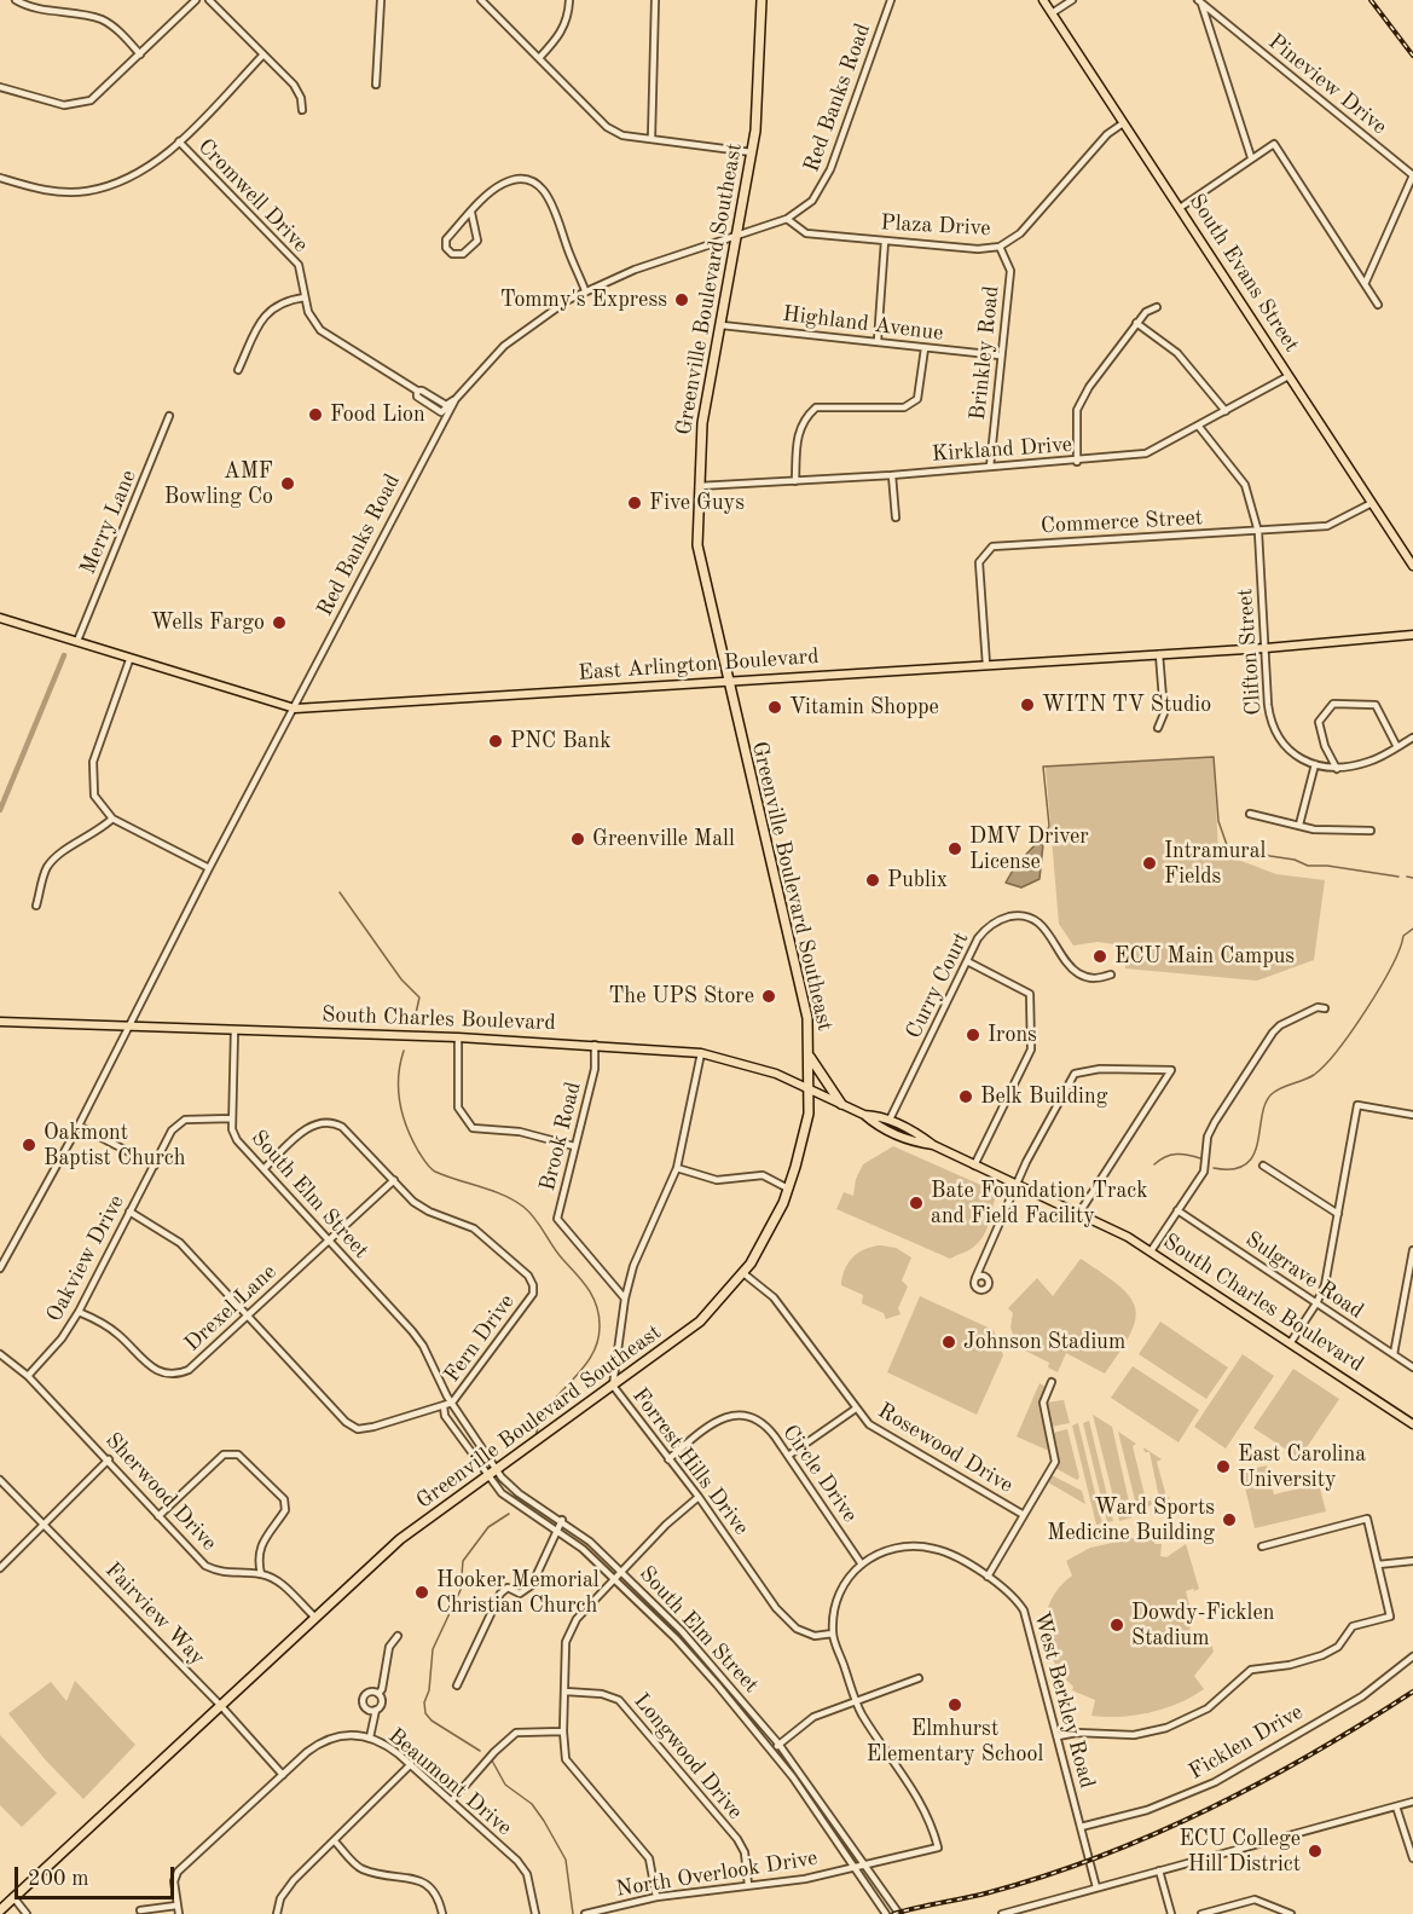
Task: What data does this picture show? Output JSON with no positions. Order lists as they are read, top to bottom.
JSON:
{
  "streets": {
    "highway": ["Greenville Boulevard Southeast"],
    "main road": ["South Evans Street", "East Arlington Boulevard", "South Charles Boulevard"],
    "street": [
      "Pineview Drive",
      "Red Banks Road",
      "Cromwell Drive",
      "Plaza Drive",
      "Highland Avenue",
      "Brinkley Road",
      "Kirkland Drive",
      "Merry Lane",
      "Commerce Street",
      "Clifton Street",
      "Curry Court",
      "Brook Road",
      "South Elm Street",
      "Oakview Drive",
      "Sulgrave Road",
      "Drexel Lane",
      "Fern Drive",
      "Rosewood Drive",
      "Forrest Hills Drive",
      "Circle Drive",
      "Sherwood Drive",
      "Fairview Way",
      "West Berkley Road",
      "Ficklen Drive",
      "Longwood Drive",
      "Beaumont Drive",
      "North Overlook Drive"
    ]
  },
  "crossings": [
    ["Red Banks Road", "Cromwell Drive"],
    ["Red Banks Road", "Plaza Drive"],
    ["Red Banks Road", "Greenville Boulevard Southeast"],
    ["Red Banks Road", "East Arlington Boulevard"],
    ["Red Banks Road", "South Charles Boulevard"],
    ["Plaza Drive", "South Evans Street"],
    ["Plaza Drive", "Brinkley Road"],
    ["South Evans Street", "Kirkland Drive"],
    ["South Evans Street", "Commerce Street"],
    ["Greenville Boulevard Southeast", "Highland Avenue"],
    ["Greenville Boulevard Southeast", "Kirkland Drive"],
    ["Greenville Boulevard Southeast", "East Arlington Boulevard"],
    ["Greenville Boulevard Southeast", "South Charles Boulevard"],
    ["Greenville Boulevard Southeast", "South Elm Street"],
    ["Greenville Boulevard Southeast", "Rosewood Drive"],
    ["Greenville Boulevard Southeast", "Forrest Hills Drive"],
    ["Greenville Boulevard Southeast", "Fairview Way"],
    ["Highland Avenue", "Brinkley Road"],
    ["Brinkley Road", "Kirkland Drive"],
    ["Kirkland Drive", "Clifton Street"],
    ["Merry Lane", "East Arlington Boulevard"],
    ["Commerce Street", "Clifton Street"],
    ["Commerce Street", "East Arlington Boulevard"],
    ["Clifton Street", "East Arlington Boulevard"],
    ["Curry Court", "South Charles Boulevard"],
    ["South Charles Boulevard", "Brook Road"],
    ["South Charles Boulevard", "South Elm Street"],
    ["South Charles Boulevard", "Forrest Hills Drive"],
    ["Brook Road", "Forrest Hills Drive"],
    ["South Elm Street", "Oakview Drive"],
    ["South Elm Street", "Drexel Lane"],
    ["South Elm Street", "Fern Drive"],
    ["South Elm Street", "North Overlook Drive"],
    ["Oakview Drive", "Drexel Lane"],
    ["Oakview Drive", "Sherwood Drive"],
    ["Drexel Lane", "Fern Drive"],
    ["Forrest Hills Drive", "Circle Drive"],
    ["Forrest Hills Drive", "West Berkley Road"],
    ["Circle Drive", "West Berkley Road"],
    ["Fairview Way", "Beaumont Drive"],
    ["West Berkley Road", "Ficklen Drive"],
    ["Longwood Drive", "North Overlook Drive"]
  ],
  "places": [
    "Tommy's Express",
    "Food Lion",
    "AMF Bowling Co",
    "Five Guys",
    "Wells Fargo",
    "WITN TV Studio",
    "Vitamin Shoppe",
    "PNC Bank",
    "Greenville Mall",
    "DMV Driver License",
    "Intramural Fields",
    "Publix",
    "ECU Main Campus",
    "The UPS Store",
    "Irons",
    "Belk Building",
    "Oakmont Baptist Church",
    "Bate Foundation Track and Field Facility",
    "Johnson Stadium",
    "East Carolina University",
    "Ward Sports Medicine Building",
    "Hooker Memorial Christian Church",
    "Dowdy-Ficklen Stadium",
    "Elmhurst Elementary School",
    "ECU College Hill District"
  ],
  "scale_bar": "200 m"
}
